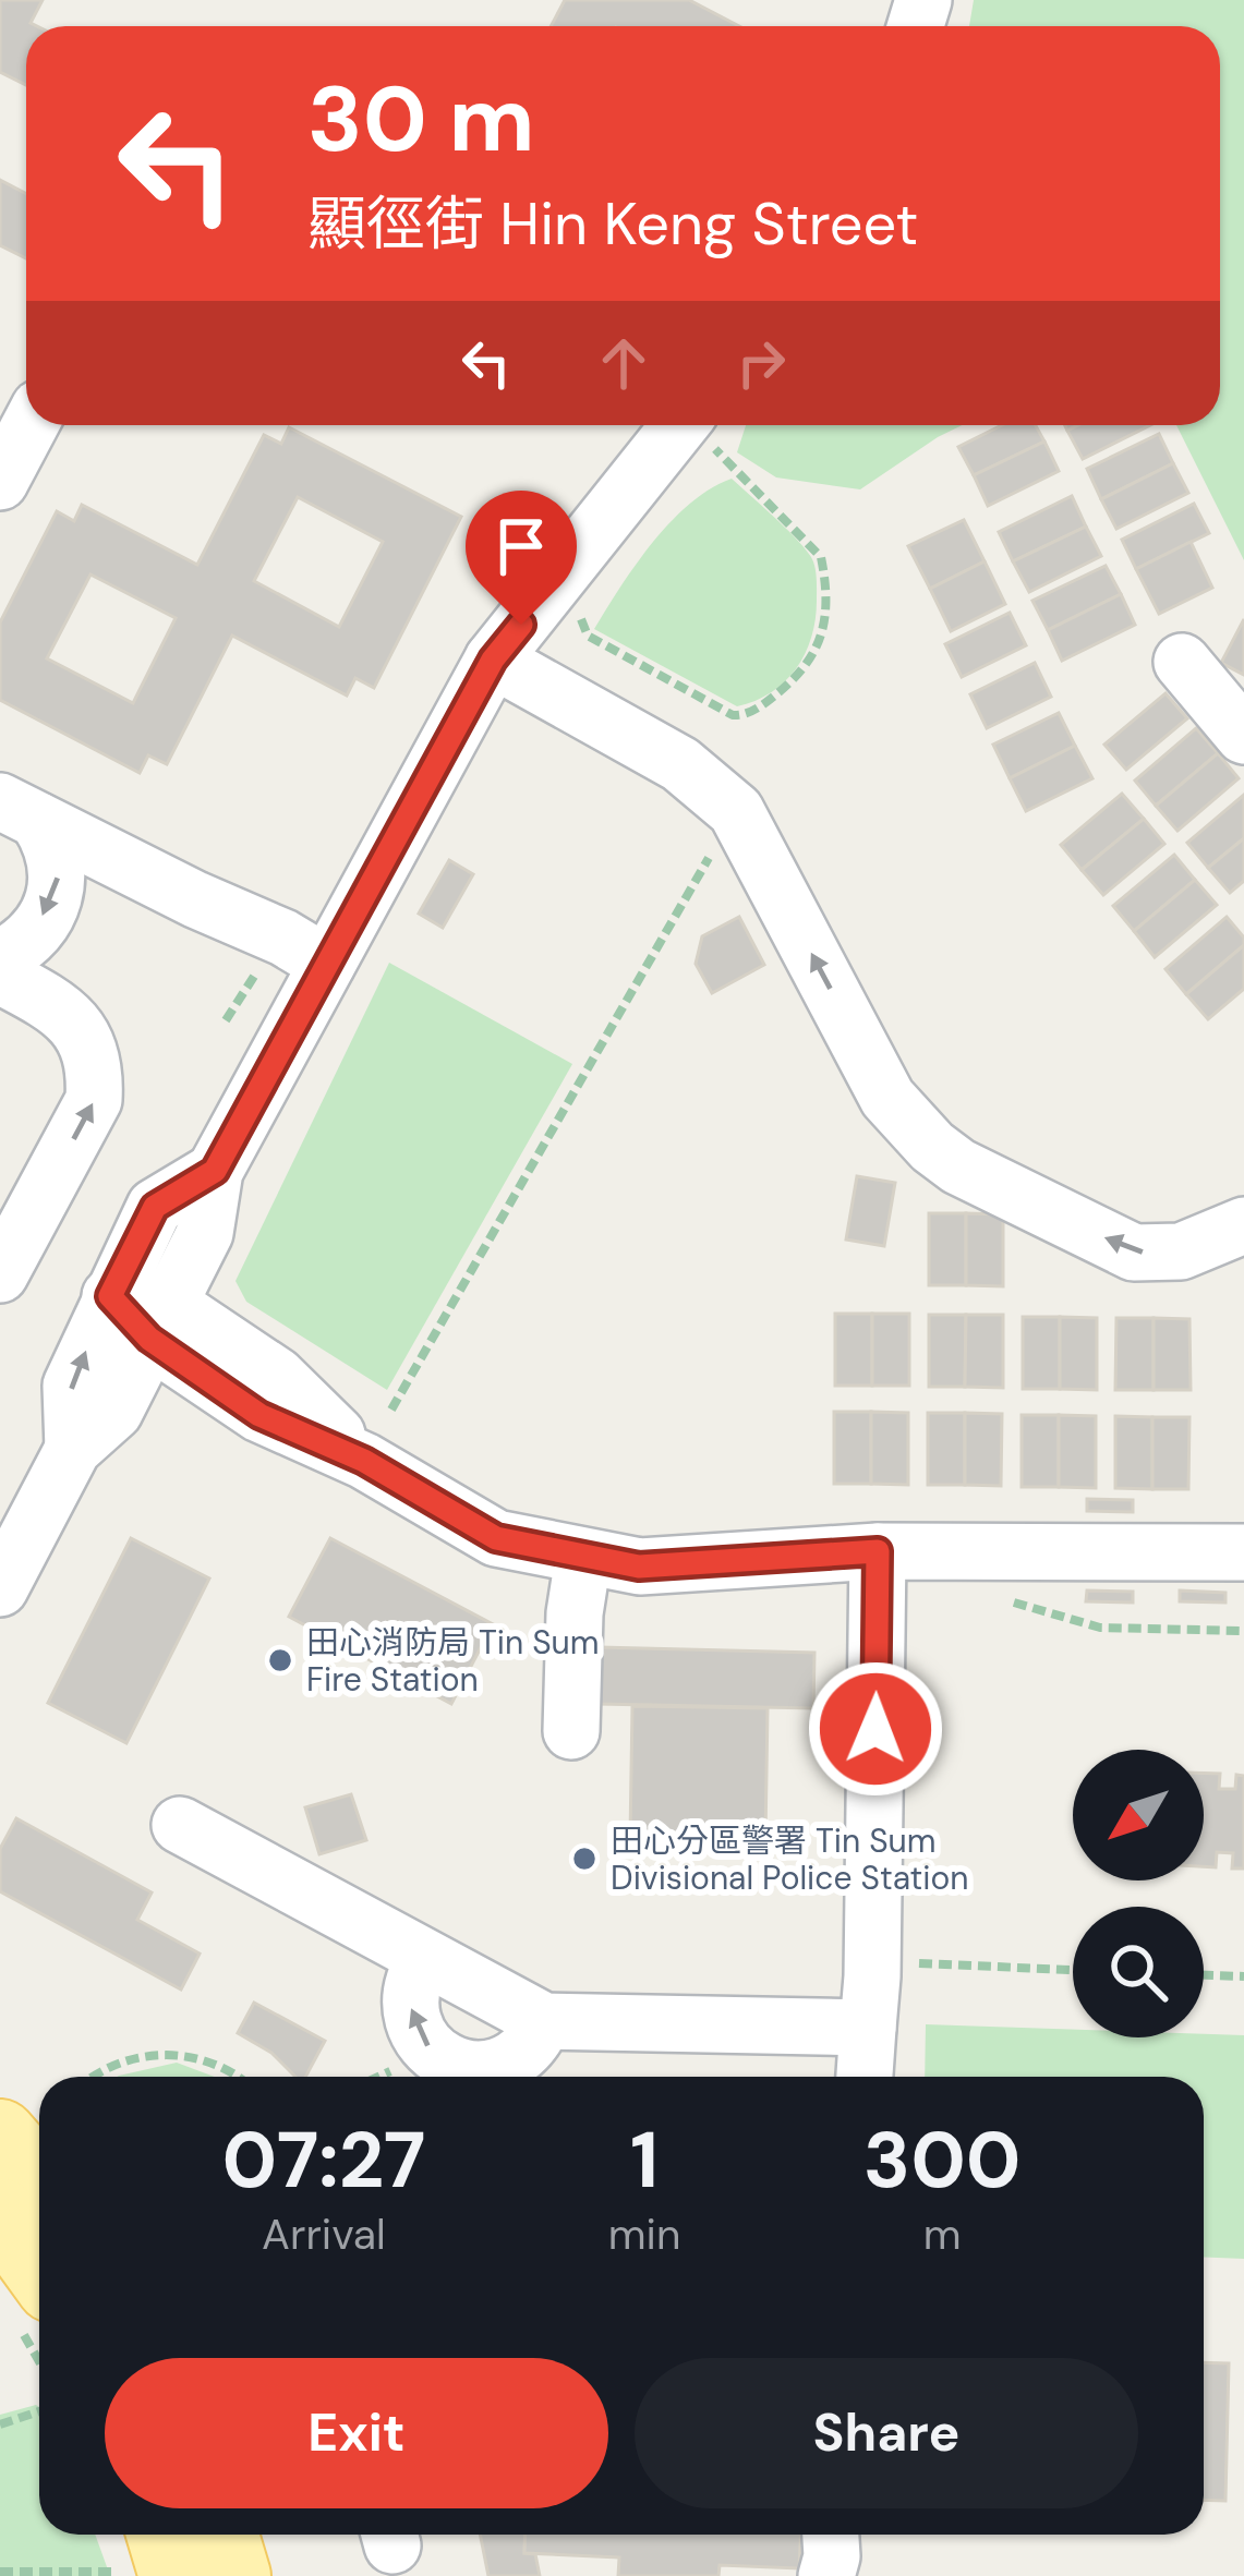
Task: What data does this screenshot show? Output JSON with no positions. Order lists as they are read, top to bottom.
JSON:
{
  "places": ["田心消防局 Tin Sum Fire Station", "田心分區警署 Tin Sum Divisional Police Station"],
  "north": "bottom left",
  "page": {
    "turn": ["30 m", "顯徑街 Hin Keng Street"],
    "eta": [
      "07:27",
      "Arrival",
      "1",
      "min",
      "300",
      "m"
    ],
    "buttons": ["Exit", "Share"]
  }
}
